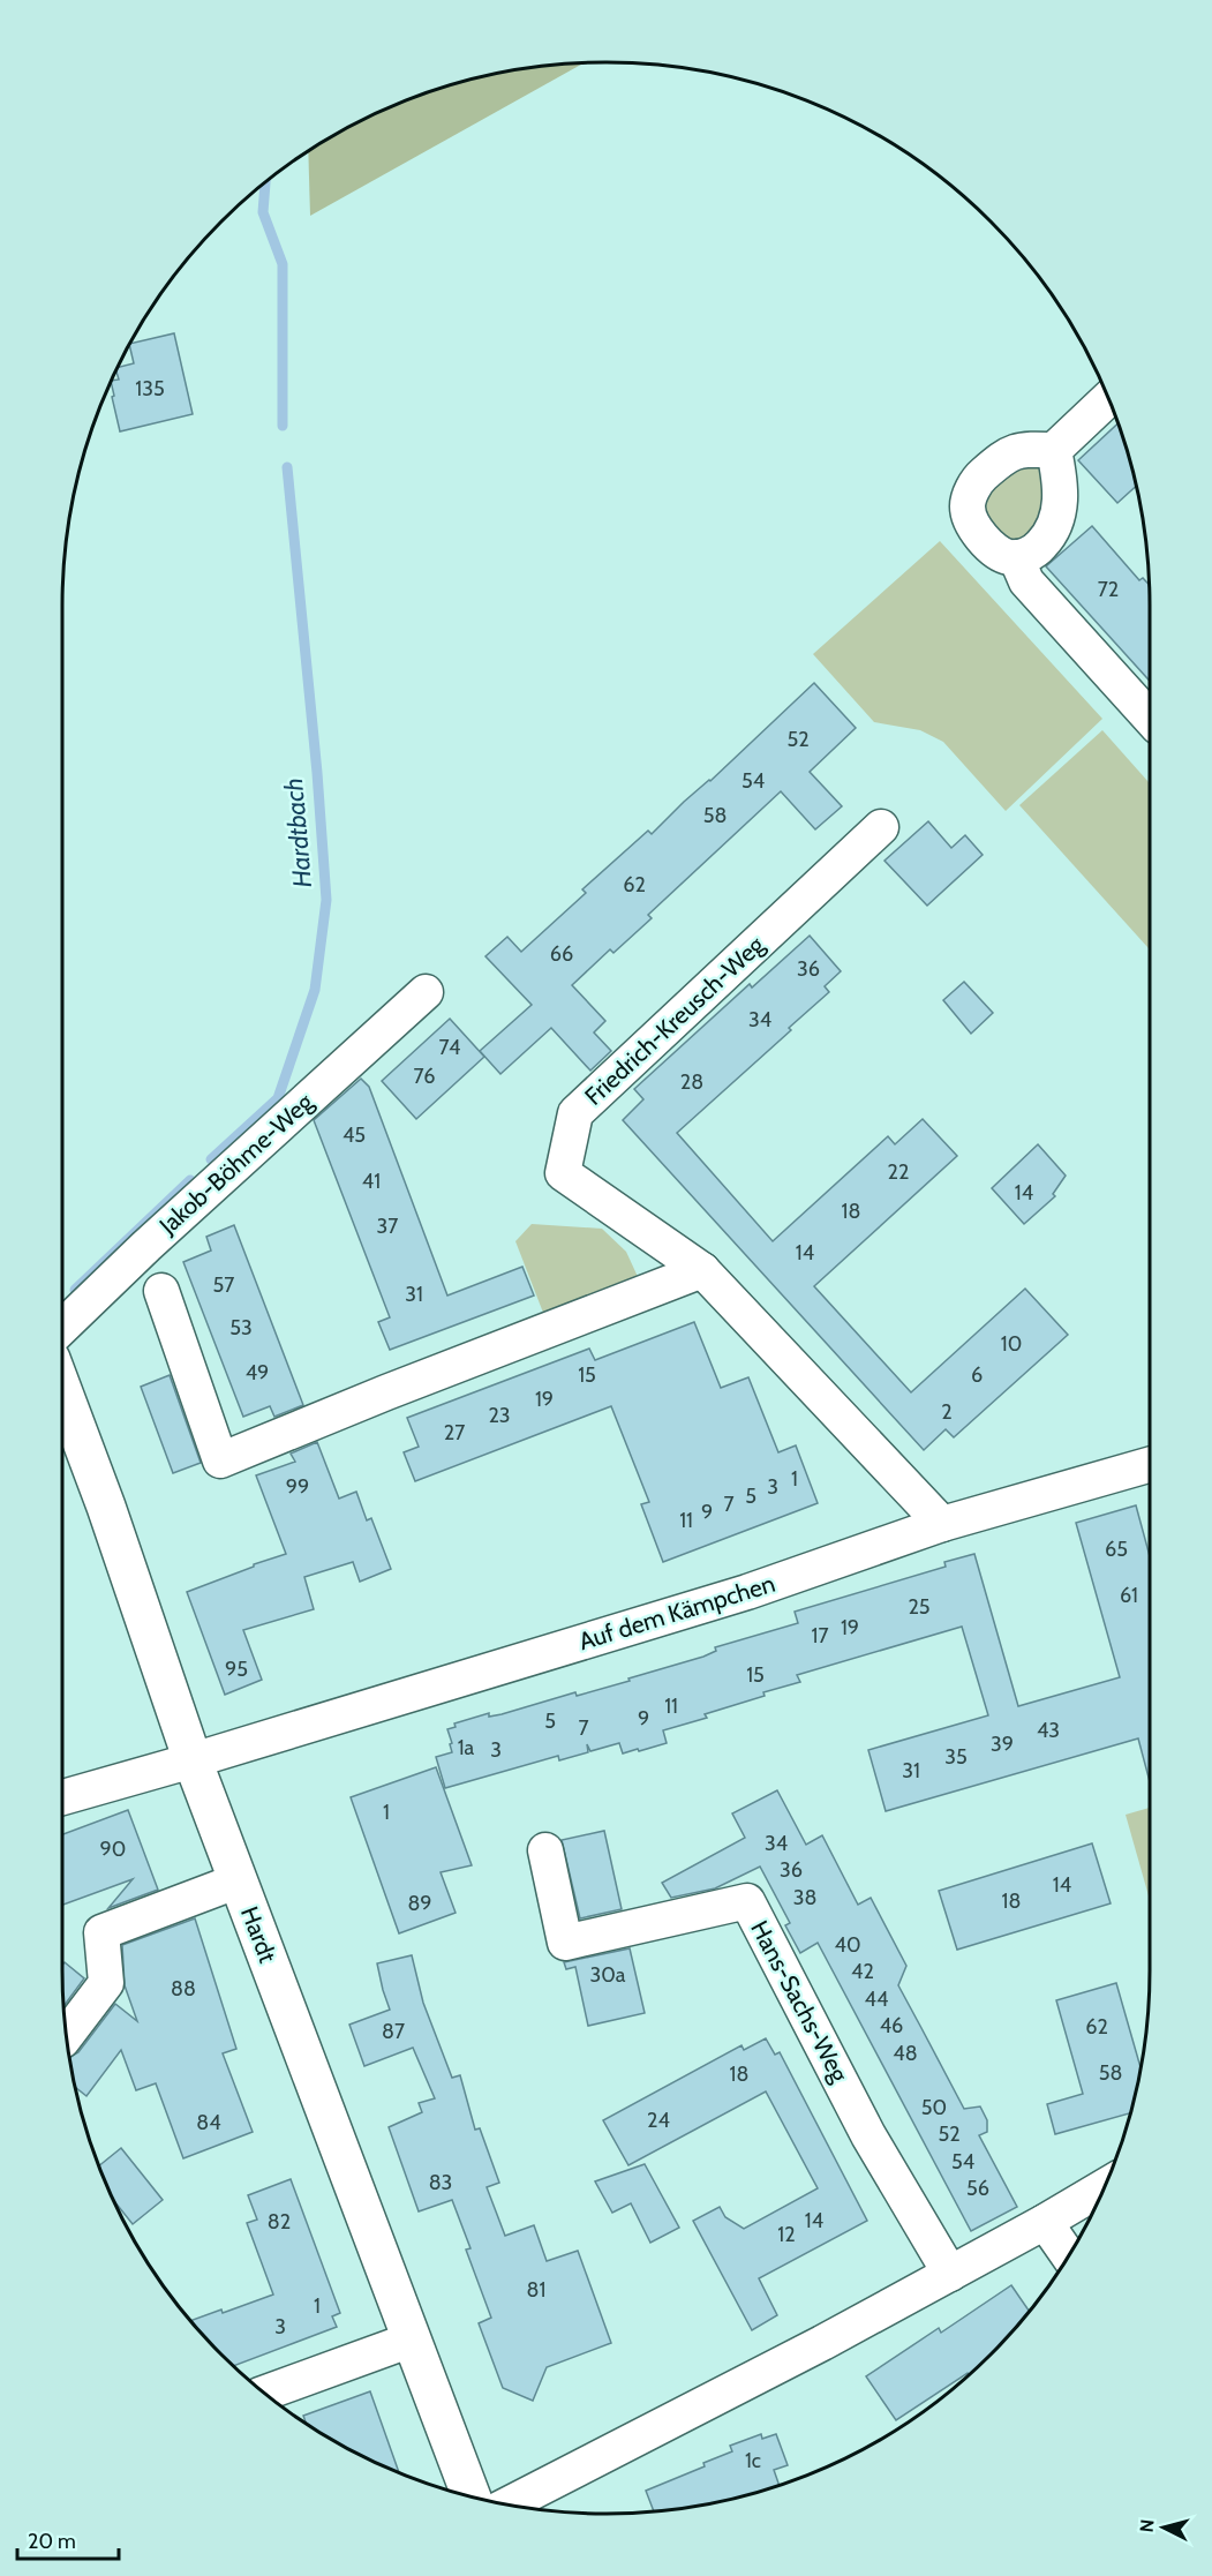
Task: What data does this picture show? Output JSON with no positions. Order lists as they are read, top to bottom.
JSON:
{
  "streets": {
    "main road": ["Hardt"],
    "street": [
      "Friedrich-Kreusch-Weg",
      "Jakob-Böhme-Weg",
      "Auf dem Kämpchen",
      "Hans-Sachs-Weg"
    ]
  },
  "crossings": [
    ["Friedrich-Kreusch-Weg", "Auf dem Kämpchen"],
    ["Auf dem Kämpchen", "Hardt"]
  ],
  "water": ["Hardtbach"],
  "house_numbers": [
    "135",
    "72",
    "52",
    "54",
    "58",
    "62",
    "66",
    "36",
    "34",
    "74",
    "76",
    "28",
    "45",
    "22",
    "41",
    "14",
    "18",
    "37",
    "14",
    "57",
    "31",
    "53",
    "10",
    "49",
    "15",
    "6",
    "19",
    "2",
    "23",
    "27",
    "1",
    "99",
    "3",
    "5",
    "7",
    "9",
    "11",
    "65",
    "61",
    "25",
    "19",
    "17",
    "95",
    "15",
    "11",
    "9",
    "5",
    "7",
    "43",
    "39",
    "1a",
    "3",
    "35",
    "31",
    "1",
    "34",
    "90",
    "36",
    "14",
    "38",
    "18",
    "89",
    "40",
    "42",
    "30a",
    "88",
    "44",
    "46",
    "62",
    "87",
    "48",
    "58",
    "18",
    "50",
    "24",
    "84",
    "52",
    "54",
    "83",
    "56",
    "14",
    "82",
    "12",
    "81",
    "1",
    "3",
    "1c"
  ],
  "scale_bar": "20 m",
  "north": "left"
}
